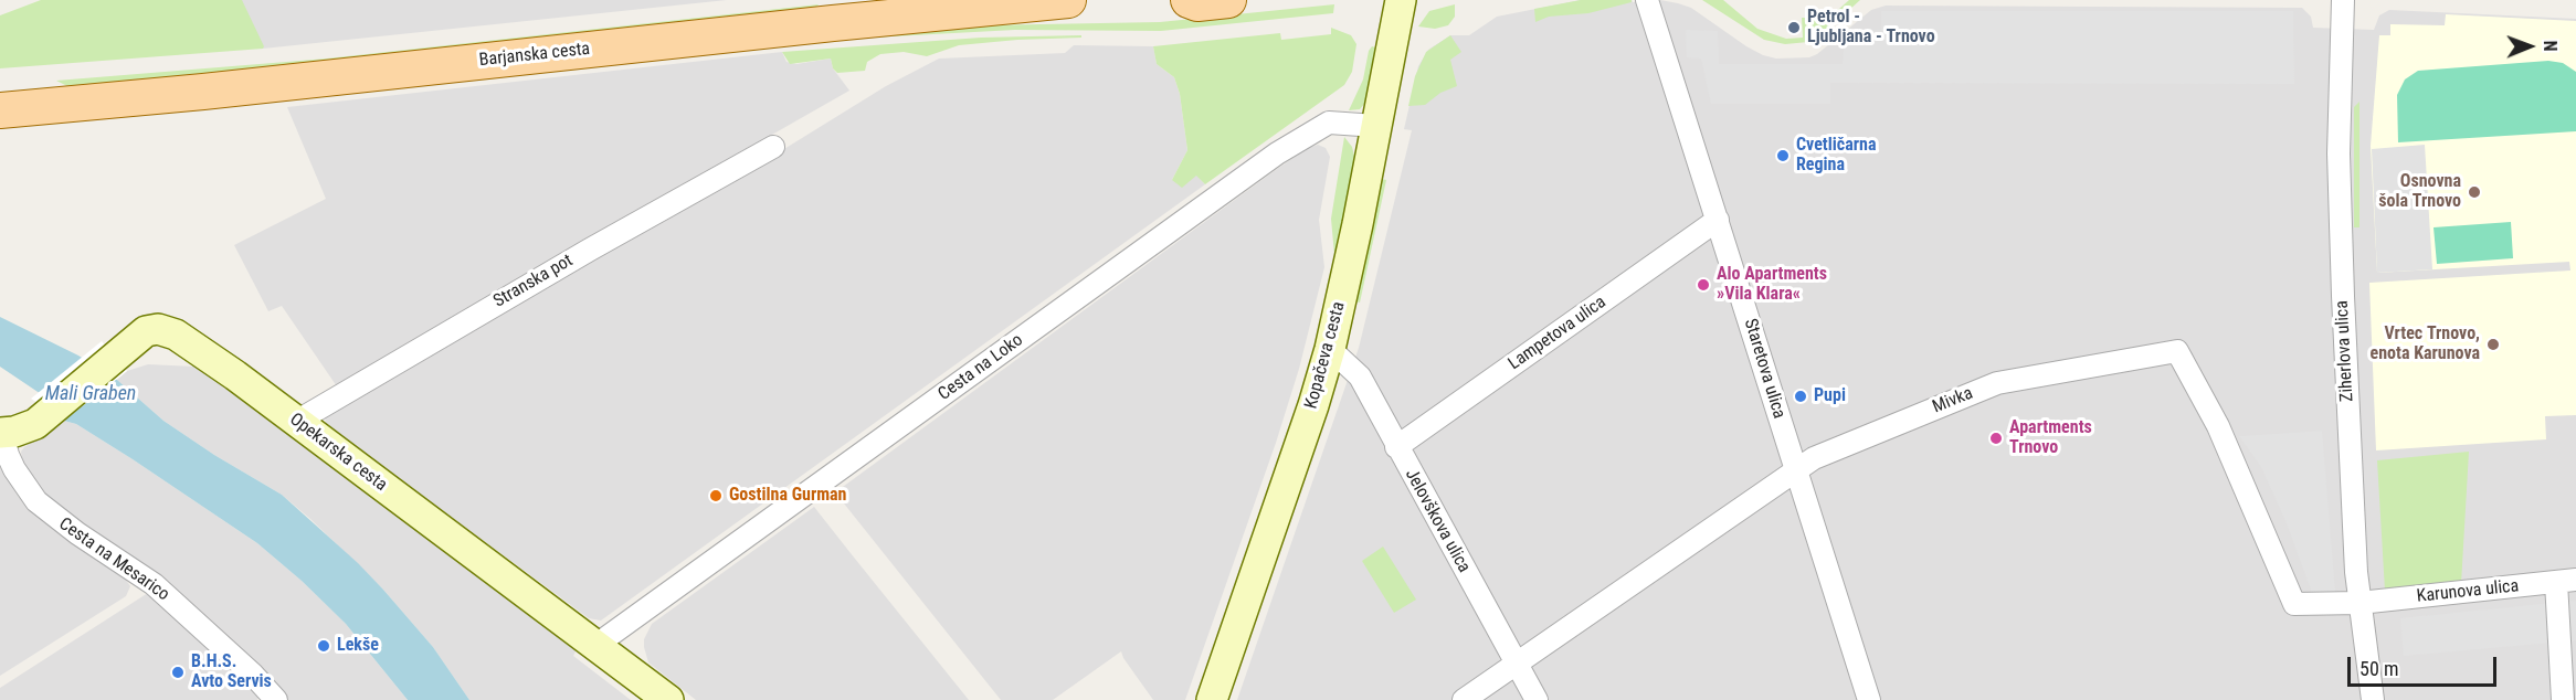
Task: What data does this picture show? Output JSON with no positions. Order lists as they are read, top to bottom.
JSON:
{
  "streets": {
    "main road": ["Barjanska cesta"],
    "street": [
      "Stranska pot",
      "Lampetova ulica",
      "Ziherlova ulica",
      "Kopačeva cesta",
      "Cesta na Loko",
      "Staretova ulica",
      "Mivka",
      "Opekarska cesta",
      "Jelovškova ulica",
      "Cesta na Mesarico",
      "Karunova ulica"
    ]
  },
  "crossings": [
    ["Stranska pot", "Opekarska cesta"],
    ["Lampetova ulica", "Staretova ulica"],
    ["Lampetova ulica", "Jelovškova ulica"],
    ["Ziherlova ulica", "Mivka"],
    ["Ziherlova ulica", "Karunova ulica"],
    ["Kopačeva cesta", "Cesta na Loko"],
    ["Kopačeva cesta", "Jelovškova ulica"],
    ["Cesta na Loko", "Opekarska cesta"],
    ["Staretova ulica", "Mivka"],
    ["Mivka", "Jelovškova ulica"],
    ["Mivka", "Karunova ulica"],
    ["Opekarska cesta", "Cesta na Mesarico"]
  ],
  "water": ["Mali Graben"],
  "places": [
    "Petrol - Ljubljana - Trnovo",
    "Cvetličarna Regina",
    "Osnovna šola Trnovo",
    "Alo Apartments »Vila Klara«",
    "Vrtec Trnovo, enota Karunova",
    "Pupi",
    "Apartments Trnovo",
    "Gostilna Gurman",
    "Lekše",
    "B.H.S. Avto Servis"
  ],
  "scale_bar": "50 m",
  "north": "right"
}
